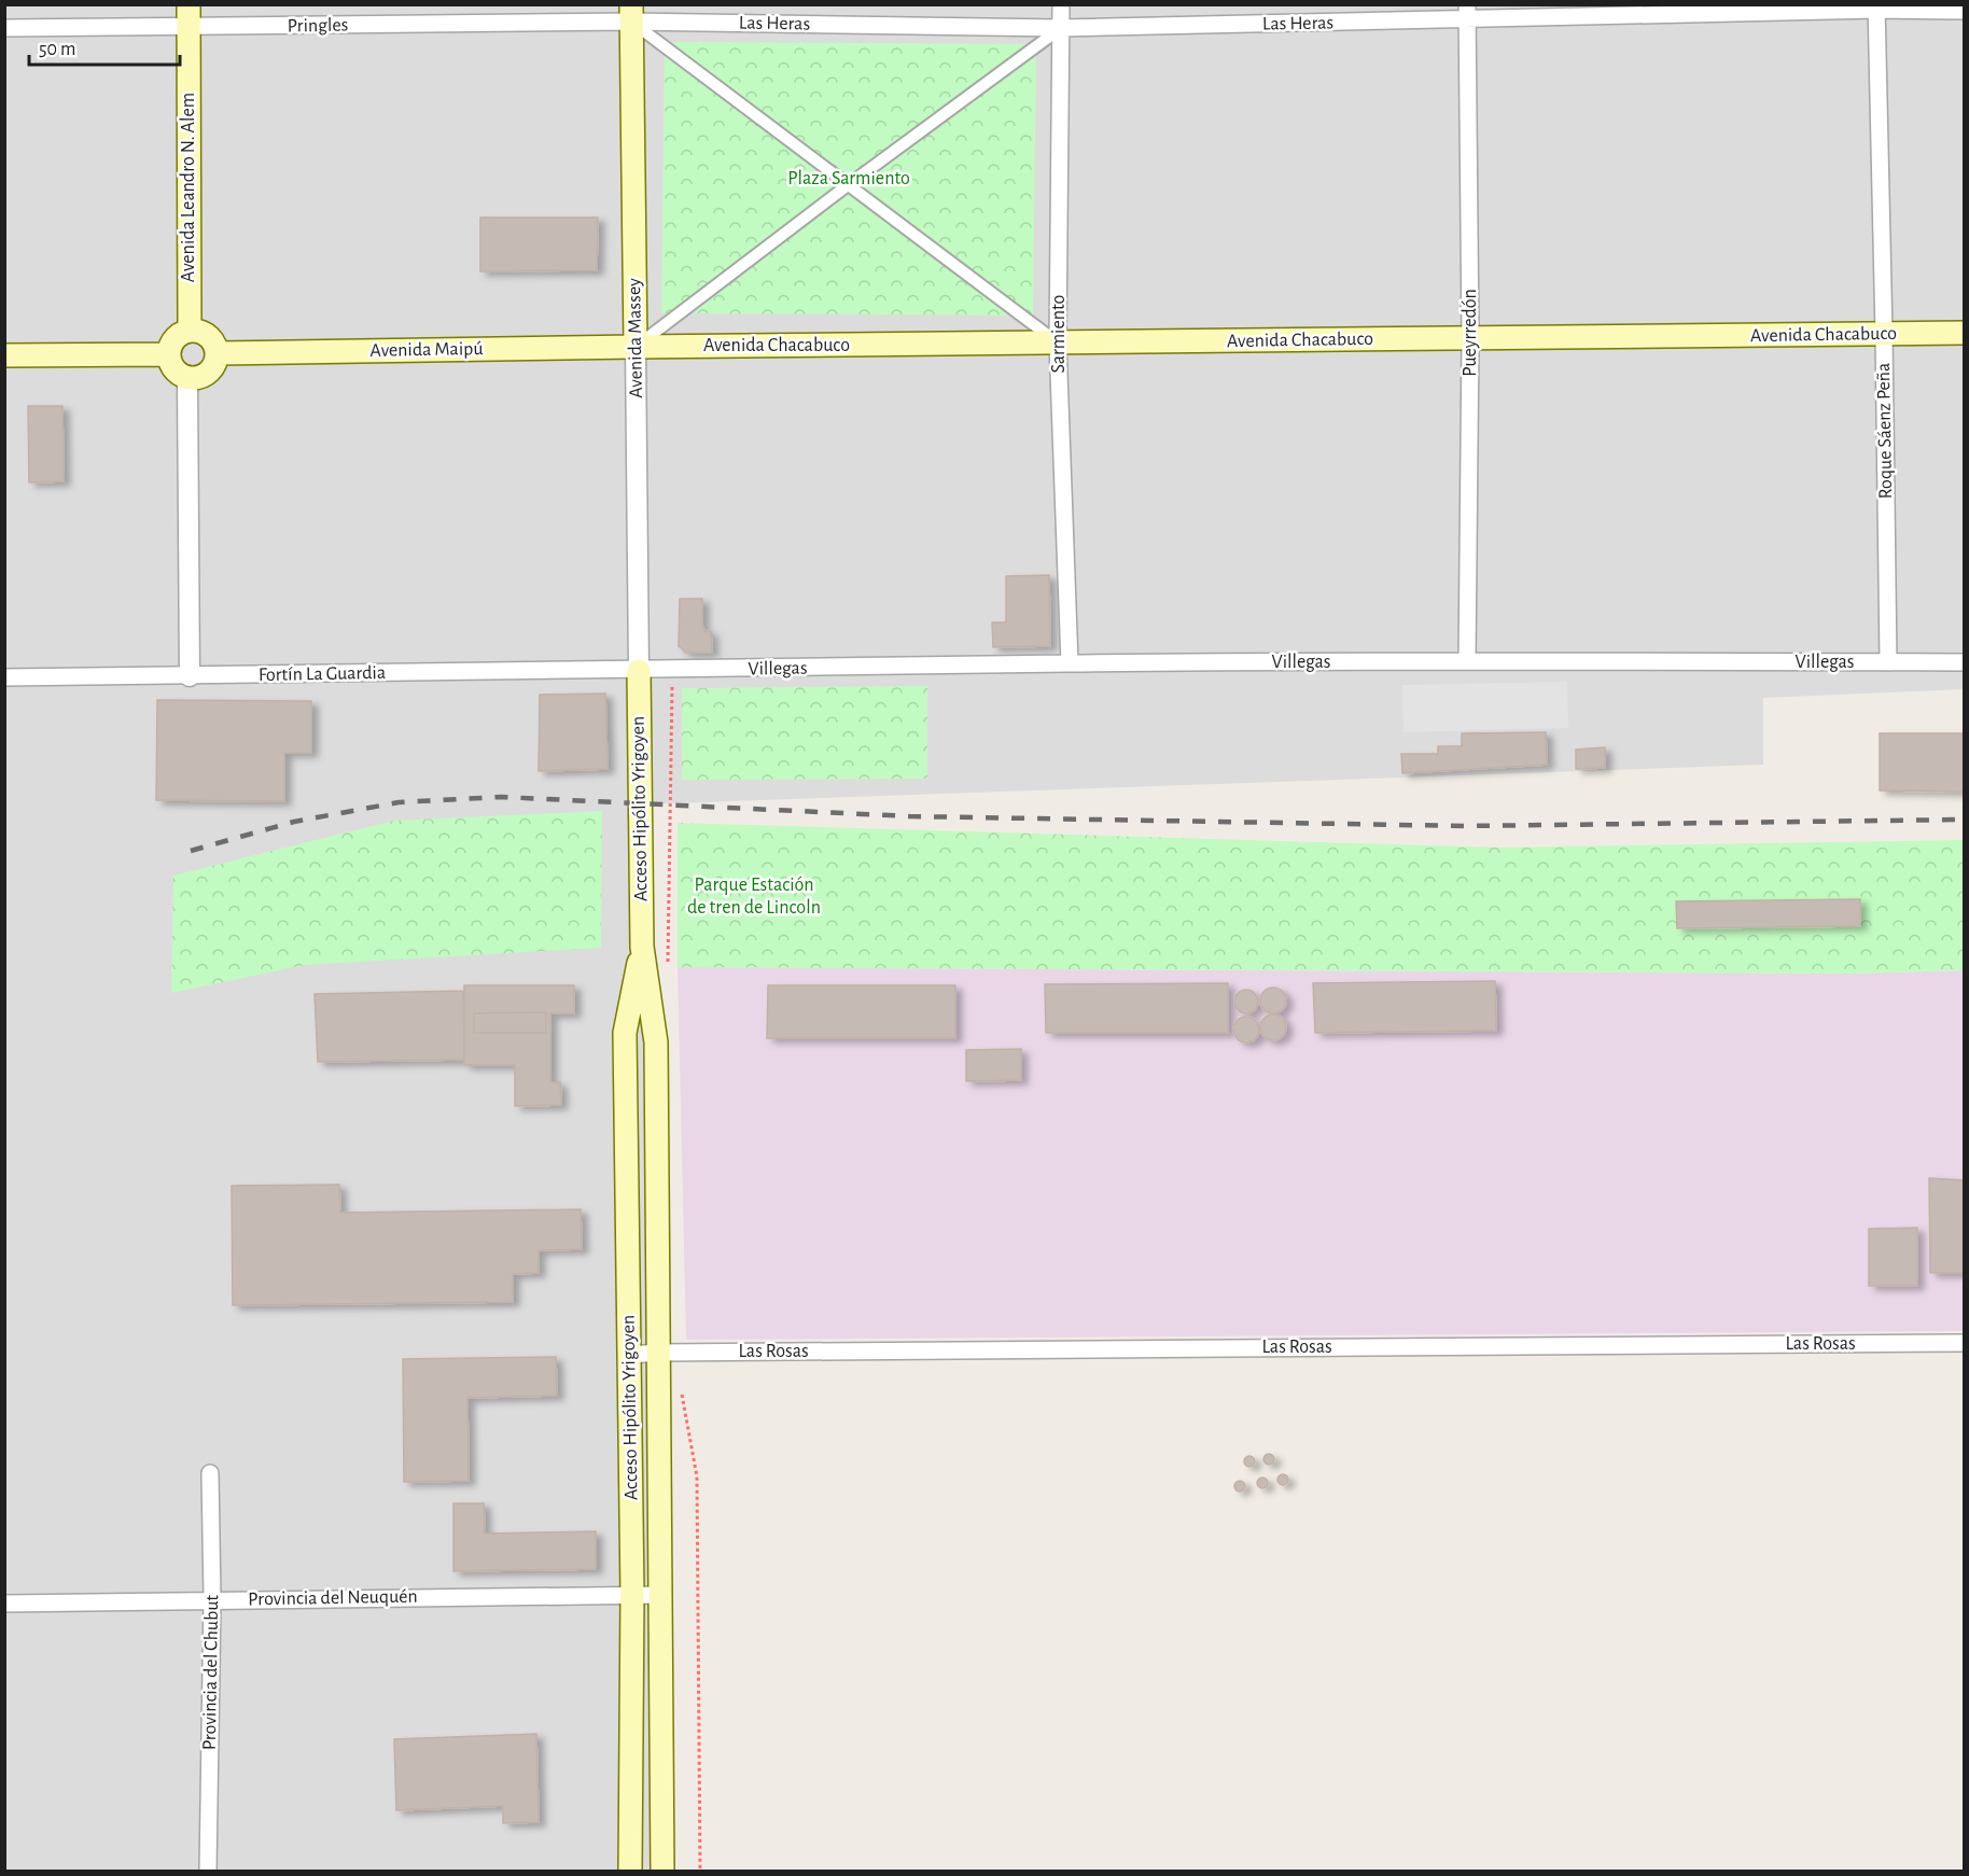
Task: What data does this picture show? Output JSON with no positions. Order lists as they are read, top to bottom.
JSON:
{
  "streets": {
    "main road": [
      "Avenida Leandro N. Alem",
      "Avenida Chacabuco",
      "Avenida Massey",
      "Avenida Maipú",
      "Acceso Hipólito Yrigoyen"
    ],
    "street": [
      "Las Heras",
      "Pringles",
      "Pueyrredón",
      "Sarmiento",
      "Roque Sáenz Peña",
      "Villegas",
      "Fortín La Guardia",
      "Las Rosas",
      "Provincia del Neuquén",
      "Provincia del Chubut"
    ]
  },
  "crossings": [
    ["Las Heras", "Pringles"],
    ["Las Heras", "Pueyrredón"],
    ["Las Heras", "Sarmiento"],
    ["Las Heras", "Avenida Massey"],
    ["Las Heras", "Roque Sáenz Peña"],
    ["Pringles", "Avenida Leandro N. Alem"],
    ["Pringles", "Avenida Massey"],
    ["Avenida Leandro N. Alem", "Avenida Maipú"],
    ["Pueyrredón", "Avenida Chacabuco"],
    ["Pueyrredón", "Villegas"],
    ["Sarmiento", "Avenida Chacabuco"],
    ["Sarmiento", "Villegas"],
    ["Avenida Chacabuco", "Avenida Massey"],
    ["Avenida Chacabuco", "Avenida Maipú"],
    ["Avenida Chacabuco", "Roque Sáenz Peña"],
    ["Avenida Massey", "Avenida Maipú"],
    ["Avenida Massey", "Villegas"],
    ["Avenida Massey", "Fortín La Guardia"],
    ["Avenida Massey", "Acceso Hipólito Yrigoyen"],
    ["Roque Sáenz Peña", "Villegas"],
    ["Villegas", "Fortín La Guardia"],
    ["Villegas", "Acceso Hipólito Yrigoyen"],
    ["Fortín La Guardia", "Acceso Hipólito Yrigoyen"],
    ["Acceso Hipólito Yrigoyen", "Las Rosas"],
    ["Acceso Hipólito Yrigoyen", "Provincia del Neuquén"],
    ["Provincia del Neuquén", "Provincia del Chubut"]
  ],
  "parks": ["Plaza Sarmiento", "Parque Estación de tren de Lincoln"],
  "scale_bar": "50 m"
}
